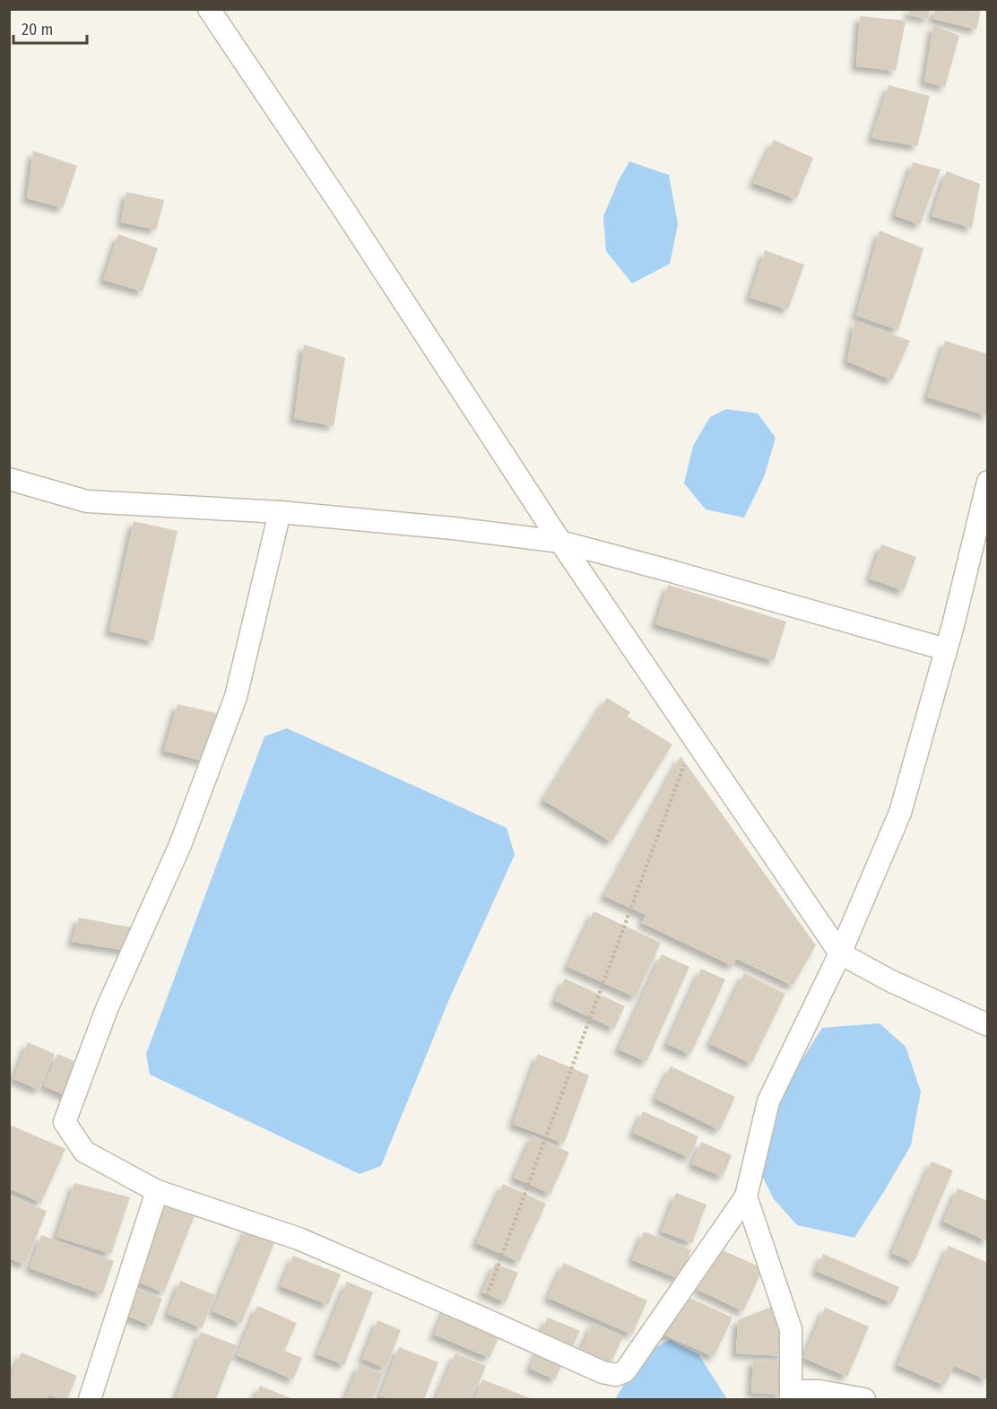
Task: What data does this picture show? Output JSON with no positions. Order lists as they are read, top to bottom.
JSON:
{
  "scale_bar": "20 m"
}
